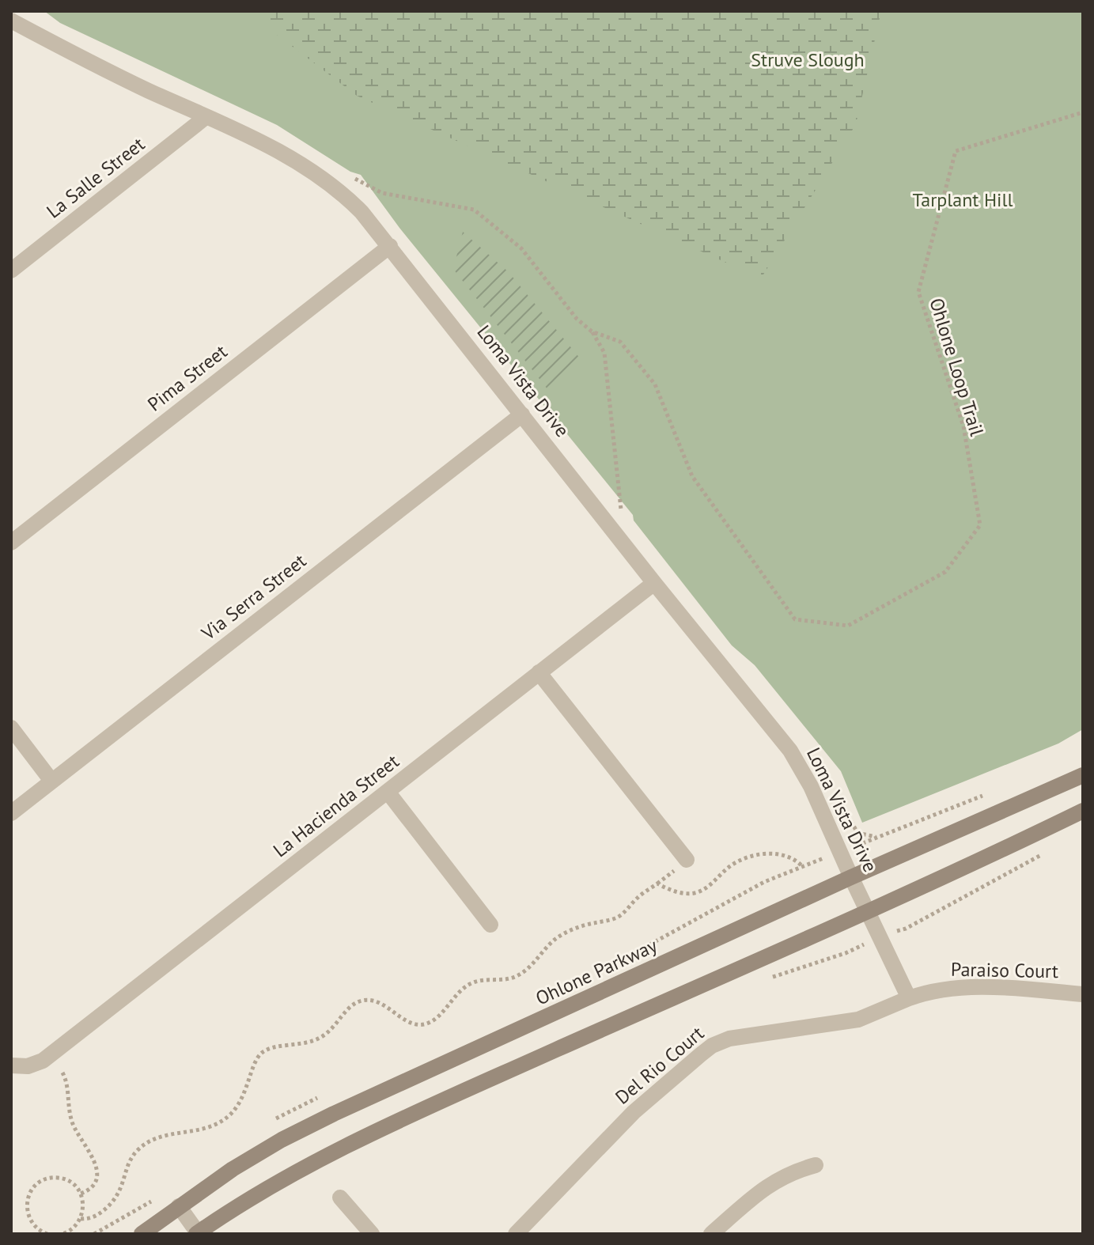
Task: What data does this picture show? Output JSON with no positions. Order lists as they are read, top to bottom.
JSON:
{
  "streets": {
    "street": [
      "La Salle Street",
      "Pima Street",
      "Loma Vista Drive",
      "Via Serra Street",
      "La Hacienda Street",
      "Paraiso Court",
      "Ohlone Parkway",
      "Del Rio Court"
    ],
    "path": ["Ohlone Loop Trail"]
  },
  "crossings": [
    ["La Salle Street", "Loma Vista Drive"],
    ["Pima Street", "Loma Vista Drive"],
    ["Loma Vista Drive", "Via Serra Street"],
    ["Loma Vista Drive", "La Hacienda Street"],
    ["Loma Vista Drive", "Ohlone Parkway"],
    ["Paraiso Court", "Del Rio Court"]
  ],
  "parks": ["Struve Slough", "Tarplant Hill"]
}
